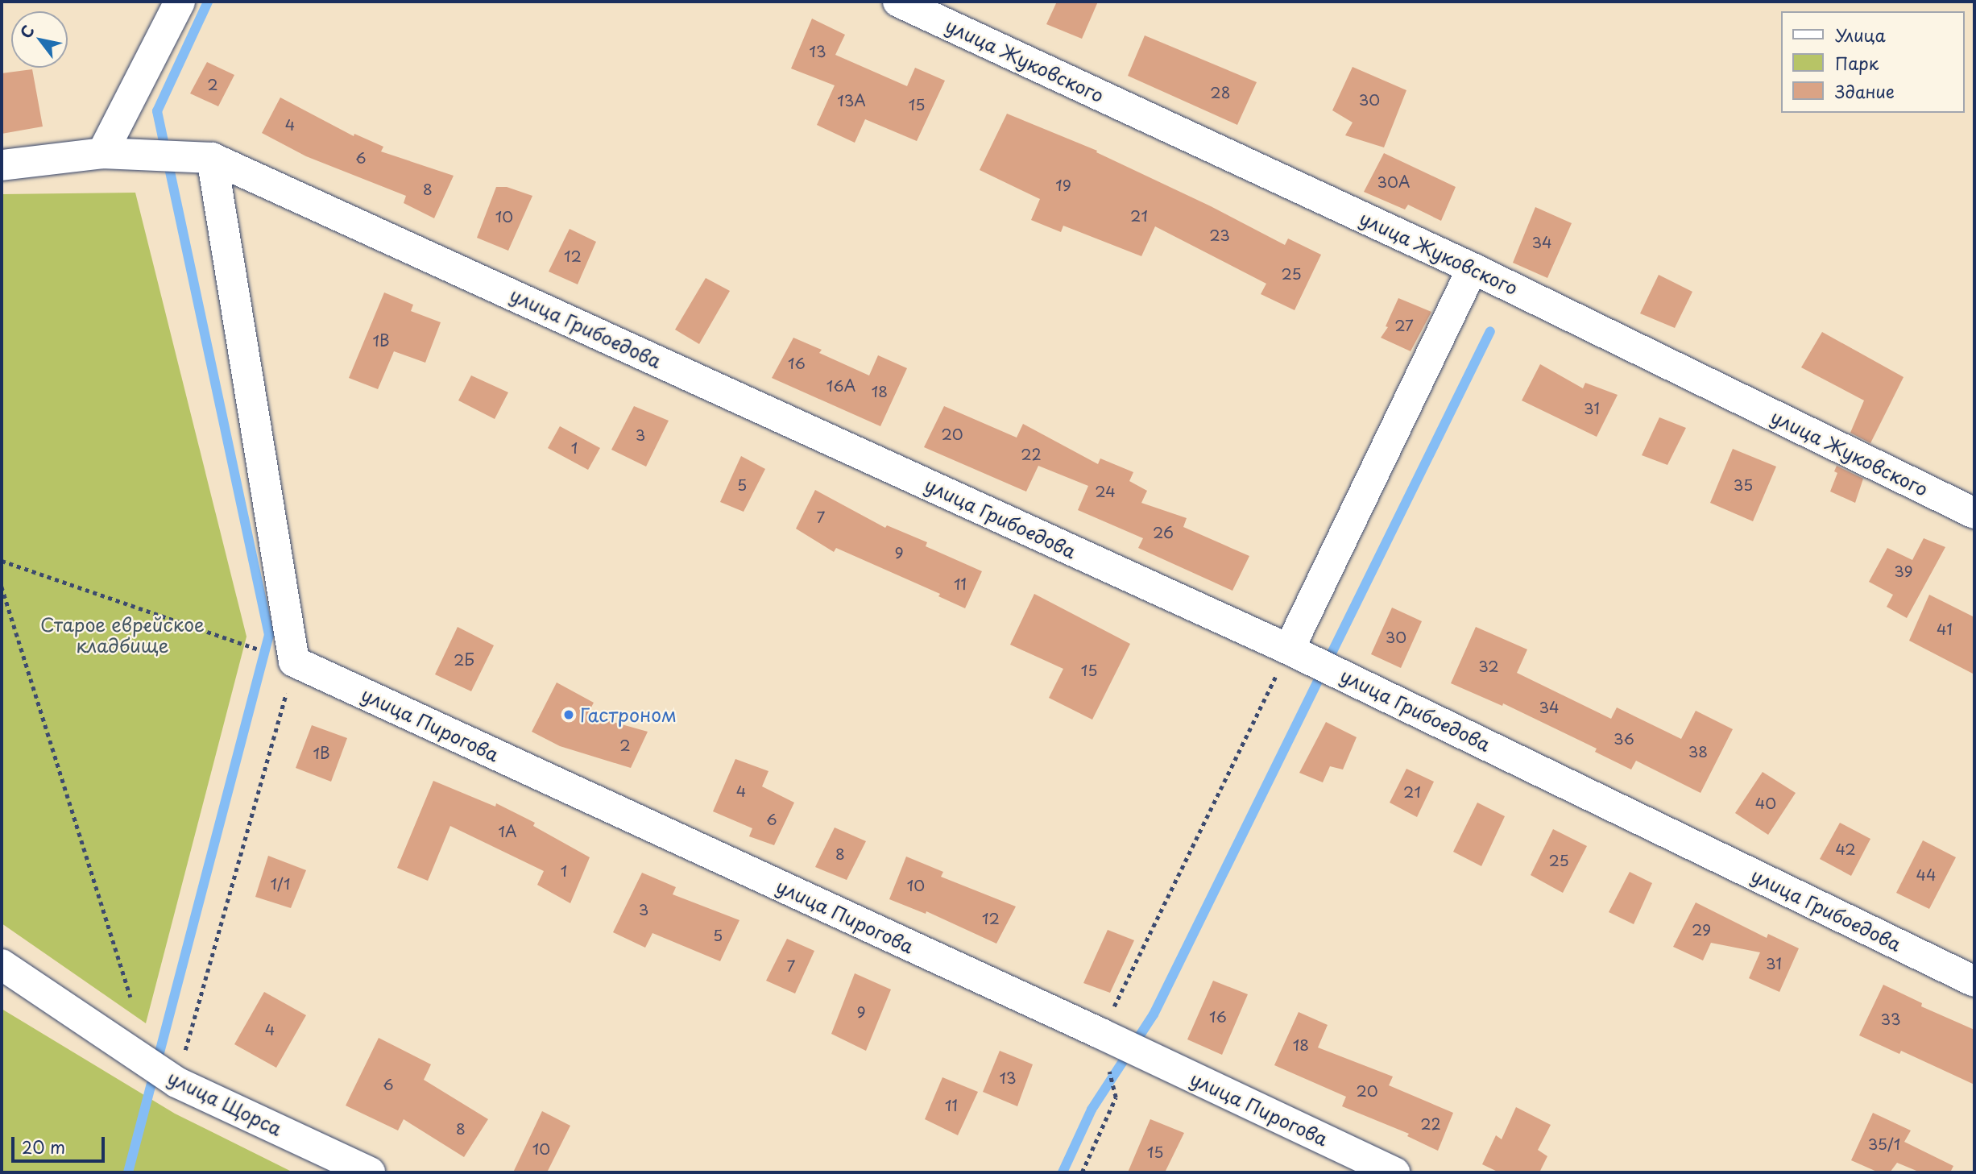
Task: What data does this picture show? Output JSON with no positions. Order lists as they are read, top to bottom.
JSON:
{
  "streets": {
    "street": [
      "улица Жуковского",
      "улица Грибоедова",
      "улица Пирогова",
      "улица Щорса"
    ]
  },
  "parks": ["Старое еврейское кладбище"],
  "places": ["Гастроном"],
  "house_numbers": [
    "13",
    "2",
    "28",
    "30",
    "13А",
    "15",
    "4",
    "6",
    "30А",
    "19",
    "8",
    "21",
    "10",
    "23",
    "34",
    "12",
    "25",
    "27",
    "1В",
    "16",
    "16А",
    "18",
    "31",
    "20",
    "3",
    "1",
    "22",
    "5",
    "35",
    "24",
    "7",
    "26",
    "9",
    "39",
    "11",
    "41",
    "30",
    "2Б",
    "32",
    "15",
    "34",
    "36",
    "2",
    "38",
    "1В",
    "4",
    "21",
    "40",
    "6",
    "1А",
    "42",
    "8",
    "25",
    "1",
    "44",
    "1/1",
    "10",
    "3",
    "12",
    "29",
    "5",
    "31",
    "7",
    "9",
    "16",
    "33",
    "4",
    "18",
    "13",
    "6",
    "20",
    "11",
    "22",
    "8",
    "35/1",
    "10",
    "15"
  ],
  "legend": ["Улица", "Парк", "Здание"],
  "scale_bar": "20 m",
  "north": "top left"
}
